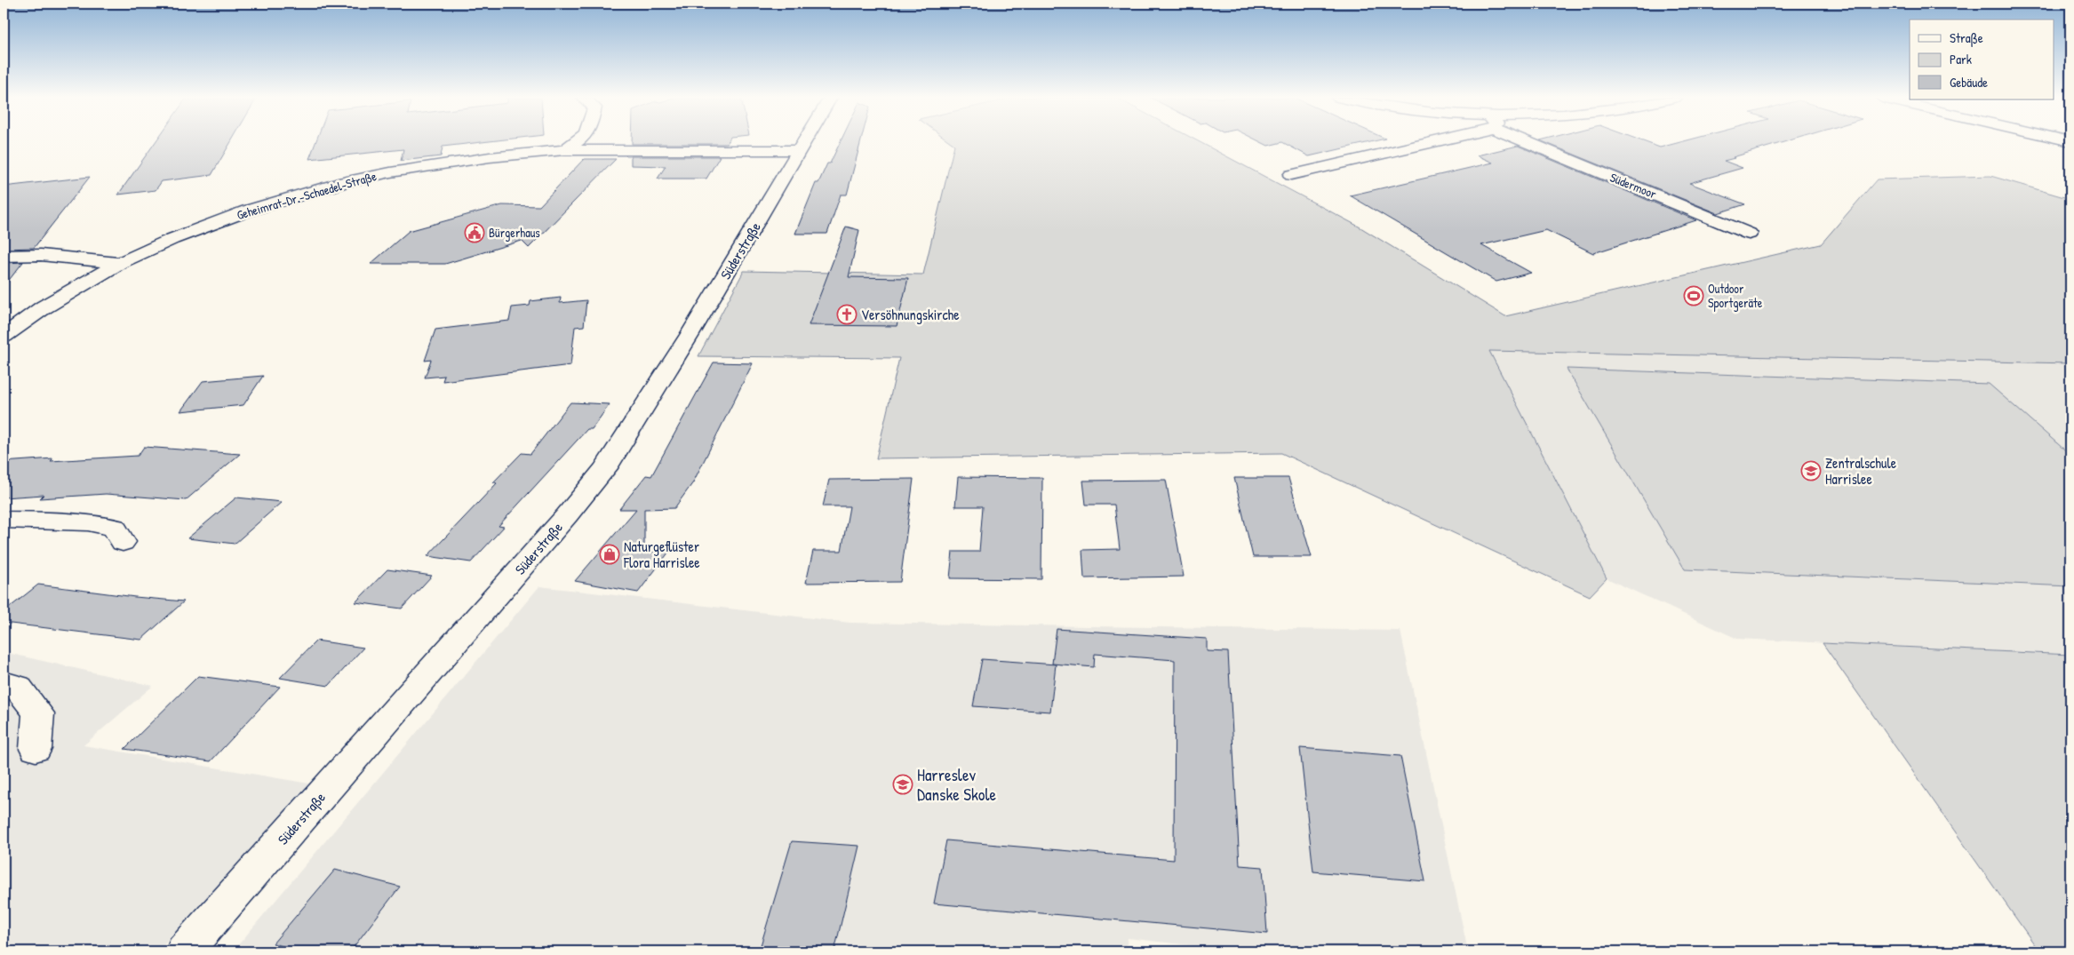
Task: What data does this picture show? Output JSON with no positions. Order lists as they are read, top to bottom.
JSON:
{
  "streets": {
    "street": ["Südermoor", "Geheimrat-Dr.-Schaedel-Straße", "Süderstraße"]
  },
  "crossings": [
    ["Geheimrat-Dr.-Schaedel-Straße", "Süderstraße"]
  ],
  "places": {
    "public building": ["Bürgerhaus"],
    "sports": ["Outdoor Sportgeräte"],
    "church": ["Versöhnungskirche"],
    "school or university": ["Zentralschule Harrislee", "Harreslev Danske Skole"],
    "shop": ["Naturgeflüster Flora Harrislee"]
  },
  "legend": ["Straße", "Park", "Gebäude"]
}
